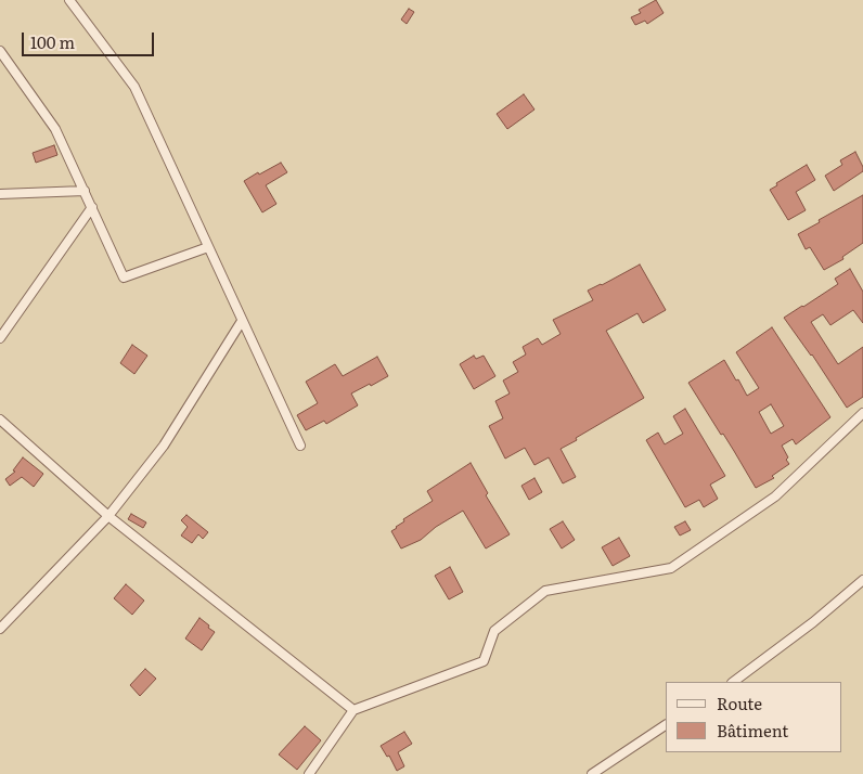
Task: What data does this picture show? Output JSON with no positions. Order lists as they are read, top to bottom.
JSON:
{
  "legend": ["Route", "Bâtiment"],
  "scale_bar": "100 m"
}
